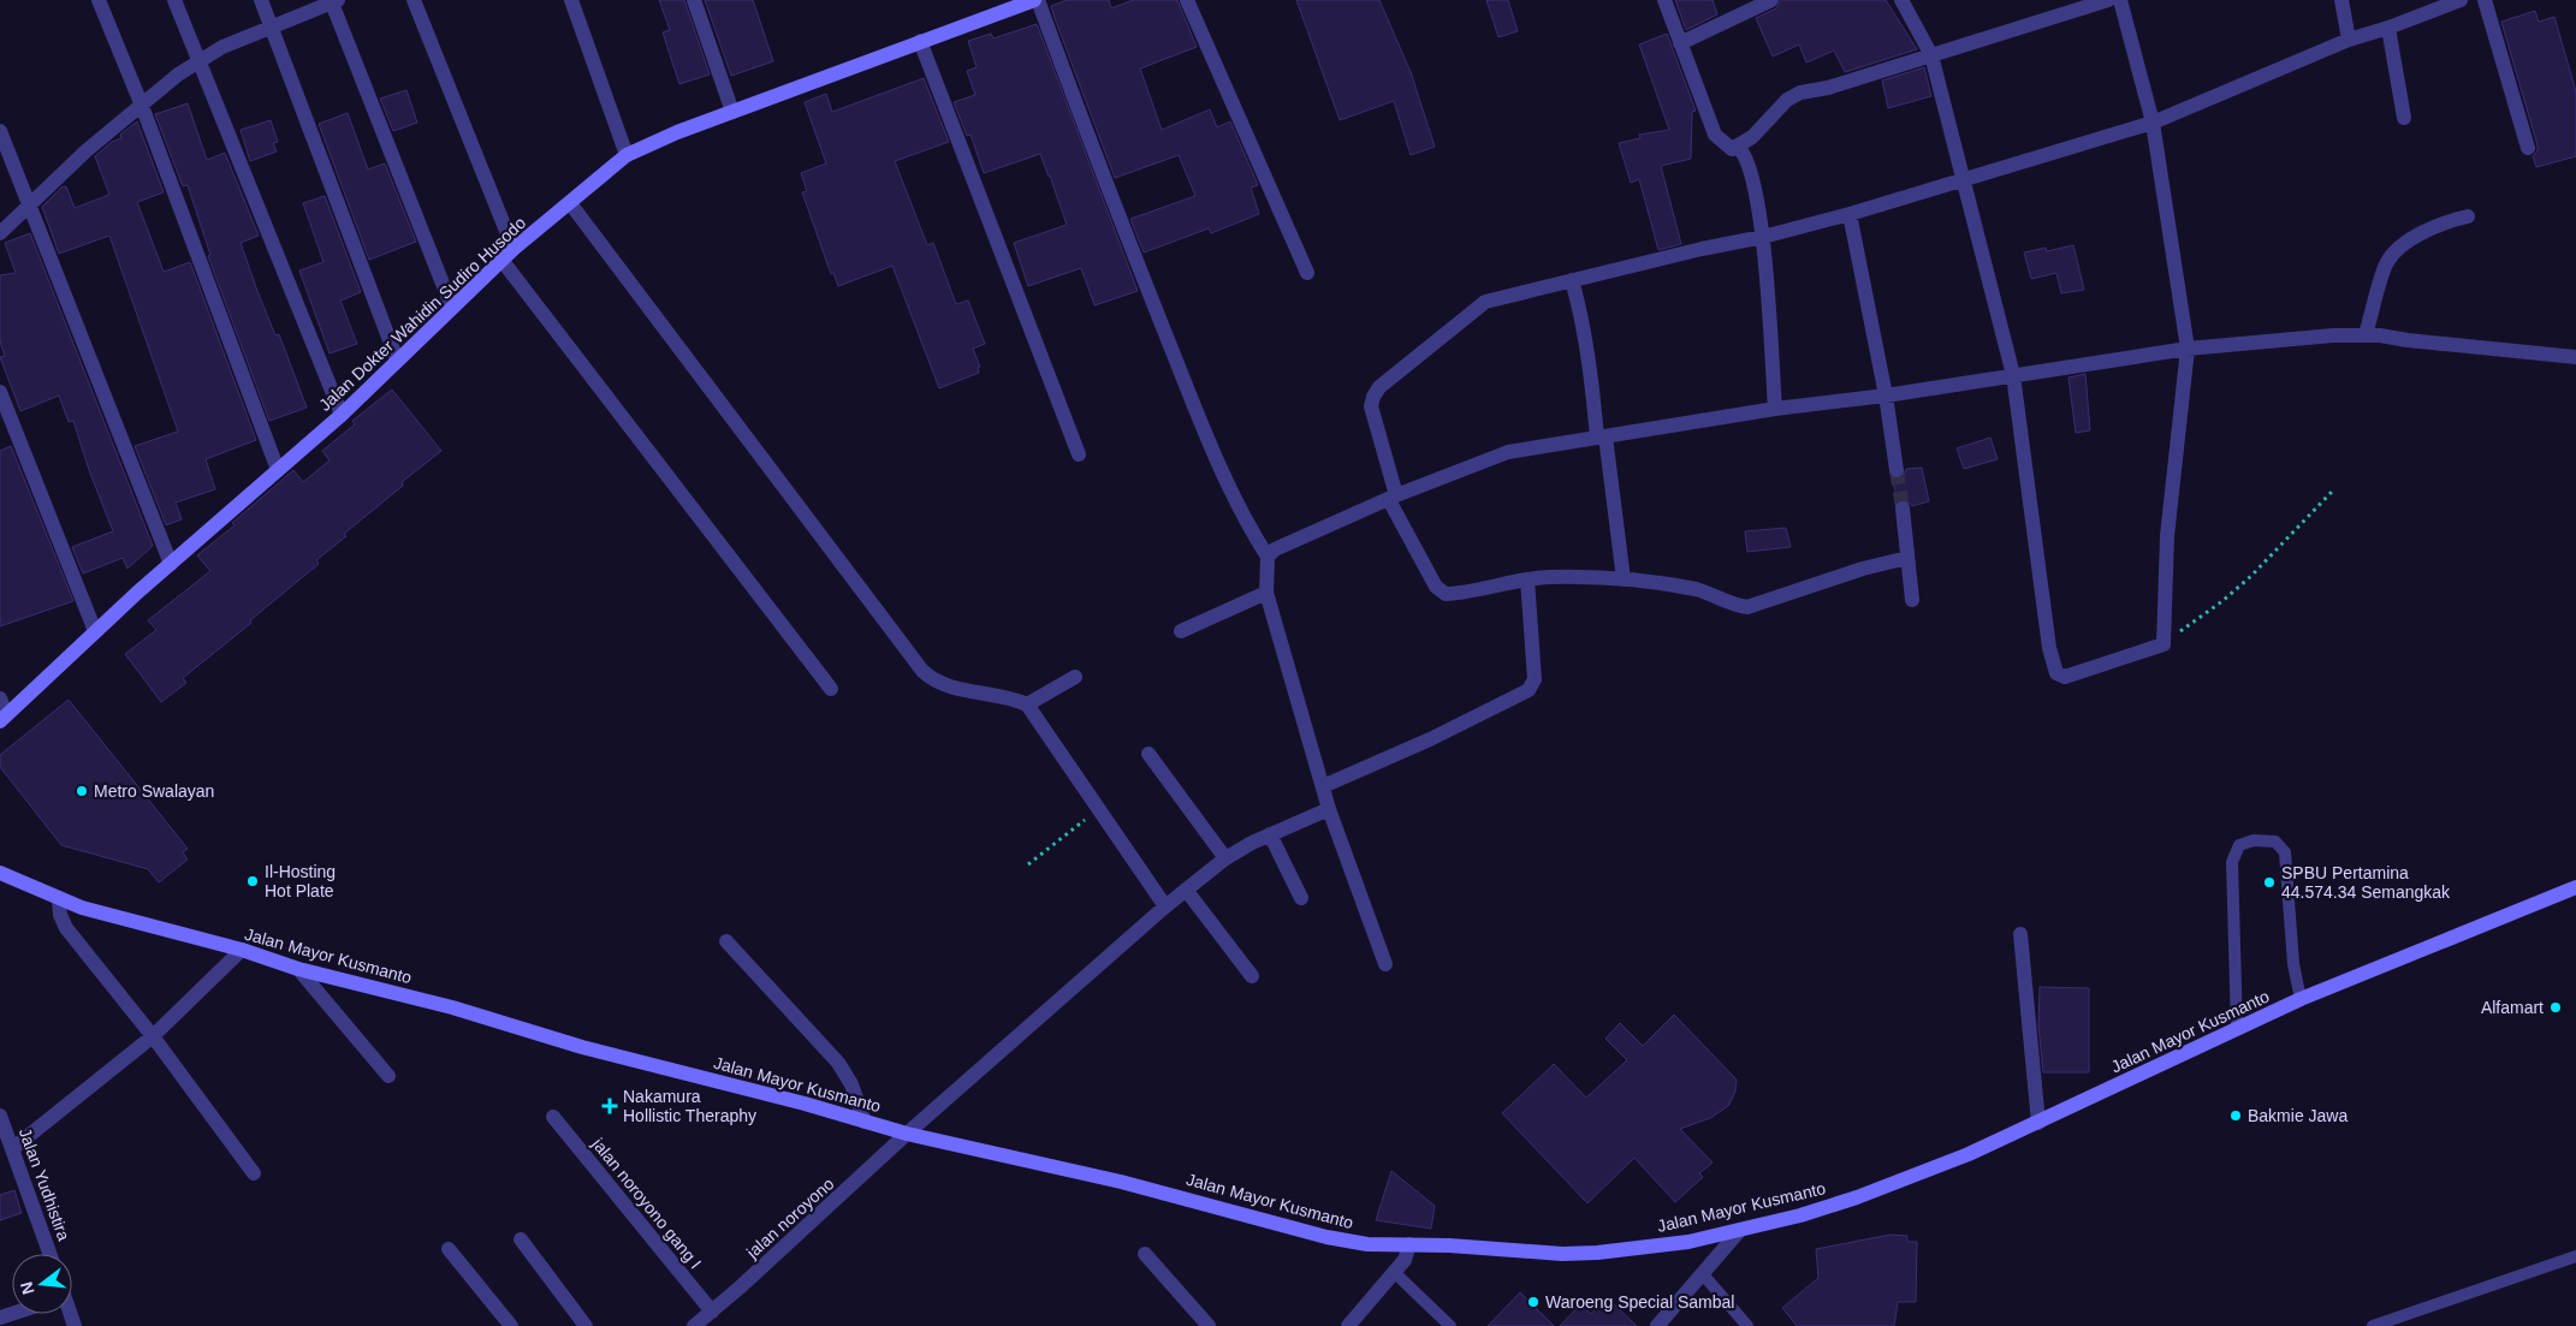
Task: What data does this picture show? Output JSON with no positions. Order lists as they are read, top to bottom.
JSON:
{
  "streets": {
    "main road": ["Jalan Dokter Wahidin Sudiro Husodo", "Jalan Mayor Kusmanto"],
    "street": ["Jalan Yudhistira", "jalan noroyono gang I", "jalan noroyono"]
  },
  "crossings": [
    ["Jalan Mayor Kusmanto", "jalan noroyono"],
    ["jalan noroyono gang I", "jalan noroyono"]
  ],
  "places": {
    "other": [
      "Metro Swalayan",
      "Il-Hosting Hot Plate",
      "SPBU Pertamina 44.574.34 Semangkak",
      "Alfamart",
      "Bakmie Jawa",
      "Waroeng Special Sambal"
    ],
    "health": ["Nakamura Hollistic Theraphy"]
  },
  "north": "left"
}
